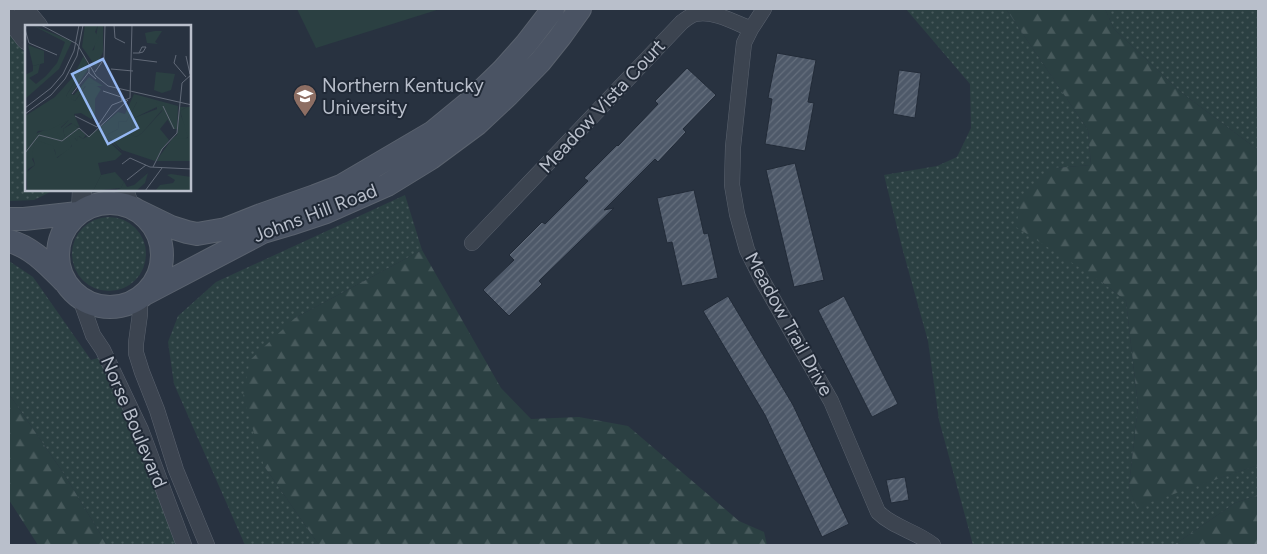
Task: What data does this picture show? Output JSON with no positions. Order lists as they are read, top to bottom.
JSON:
{
  "streets": {
    "main road": ["Johns Hill Road"],
    "street": ["Meadow Vista Court", "Meadow Trail Drive", "Norse Boulevard"]
  },
  "crossings": [
    ["Meadow Vista Court", "Meadow Trail Drive"],
    ["Johns Hill Road", "Norse Boulevard"]
  ],
  "places": {
    "school or university": ["Northern Kentucky University"]
  }
}
